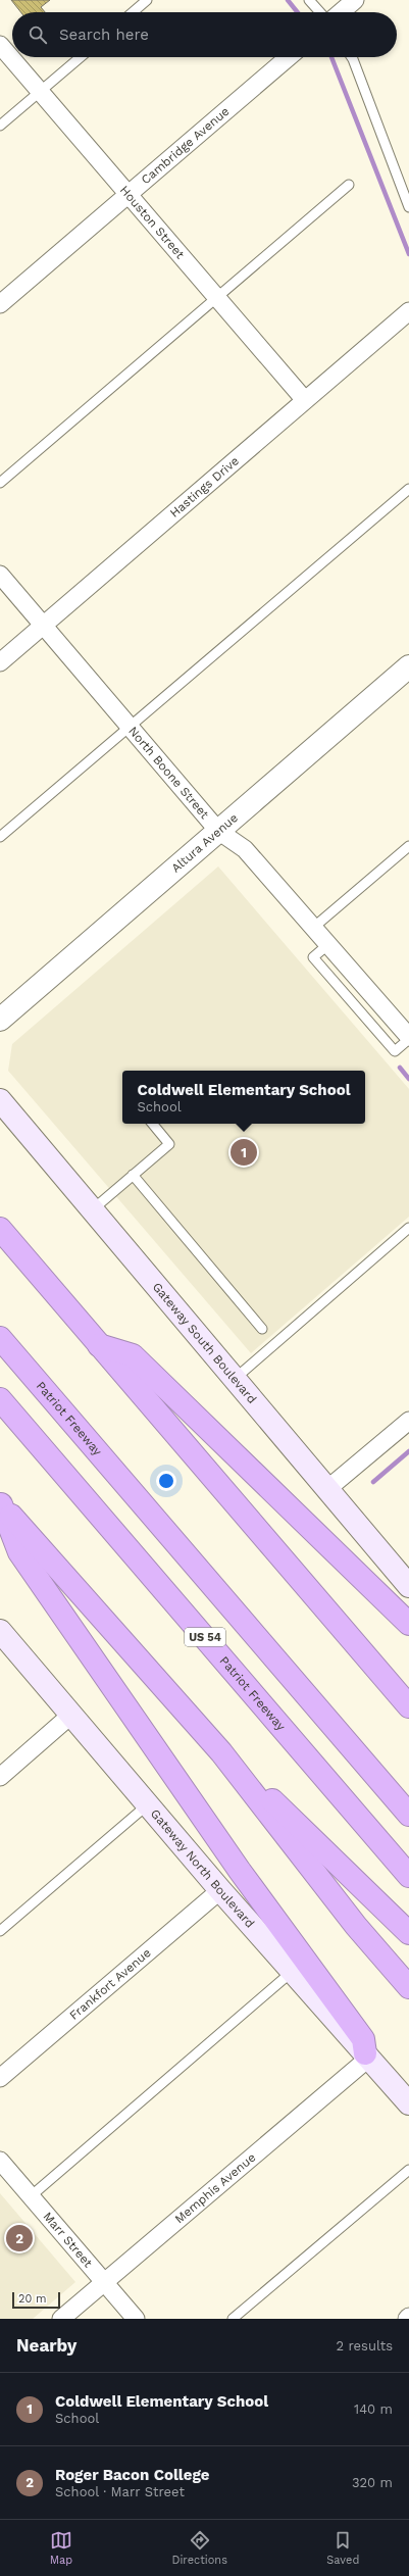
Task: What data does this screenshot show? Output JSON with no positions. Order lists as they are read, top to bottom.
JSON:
{
  "streets": {
    "highway": ["Patriot Freeway", "US 54"],
    "main road": ["Gateway South Boulevard", "Gateway North Boulevard"],
    "street": [
      "Cambridge Avenue",
      "Houston Street",
      "Hastings Drive",
      "North Boone Street",
      "Altura Avenue",
      "Frankfort Avenue",
      "Memphis Avenue",
      "Marr Street"
    ]
  },
  "crossings": [
    ["Cambridge Avenue", "Houston Street"],
    ["Houston Street", "Hastings Drive"],
    ["Hastings Drive", "North Boone Street"],
    ["North Boone Street", "Altura Avenue"],
    ["Gateway North Boulevard", "Frankfort Avenue"],
    ["Gateway North Boulevard", "Memphis Avenue"],
    ["Memphis Avenue", "Marr Street"]
  ],
  "scale_bar": "20 m",
  "page": {
    "search": "Search here",
    "popup": ["Coldwell Elementary School", "School"],
    "pins": ["1", "2"],
    "scale": "20 m",
    "heading": ["Nearby", "2 results"],
    "list": [
      {
        "mark": "1",
        "name": "Coldwell Elementary School",
        "note": "School",
        "value": "140 m"
      },
      {
        "mark": "2",
        "name": "Roger Bacon College",
        "note": "School · Marr Street",
        "value": "320 m"
      }
    ],
    "nav": ["Map", "Directions", "Saved"]
  }
}
